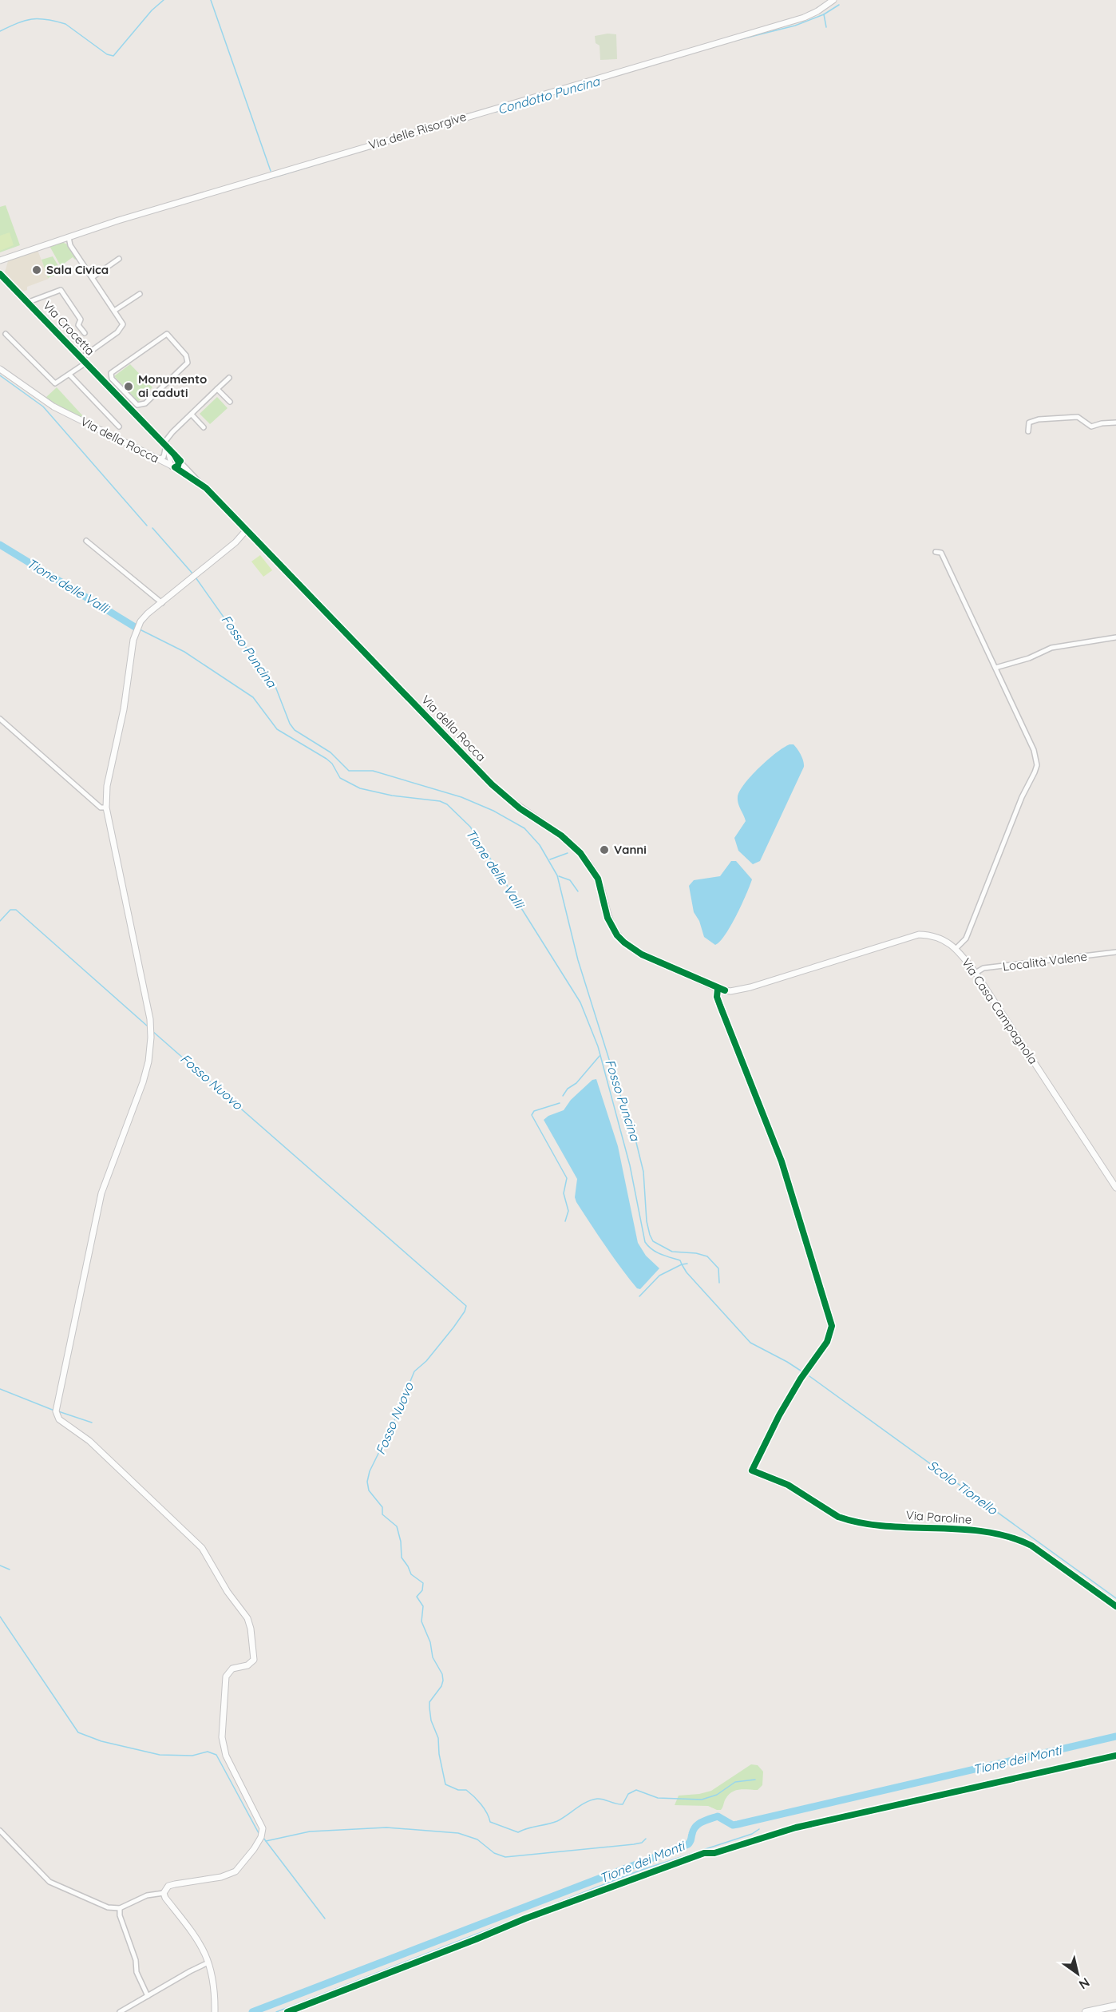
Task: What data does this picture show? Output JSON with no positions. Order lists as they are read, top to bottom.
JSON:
{
  "streets": {
    "street": [
      "Via delle Risorgive",
      "Via Crocetta",
      "Via della Rocca",
      "Località Valene",
      "Via Casa Campagnola",
      "Via Paroline"
    ]
  },
  "crossings": [
    ["Via Crocetta", "Via della Rocca"],
    ["Via della Rocca", "Via Casa Campagnola"],
    ["Località Valene", "Via Casa Campagnola"]
  ],
  "water": [
    "Condotto Puncina",
    "Tione delle Valli",
    "Fosso Puncina",
    "Fosso Nuovo",
    "Scolo Tionello",
    "Tione dei Monti"
  ],
  "places": ["Sala Civica", "Monumento ai caduti", "Vanni"],
  "north": "bottom right"
}
